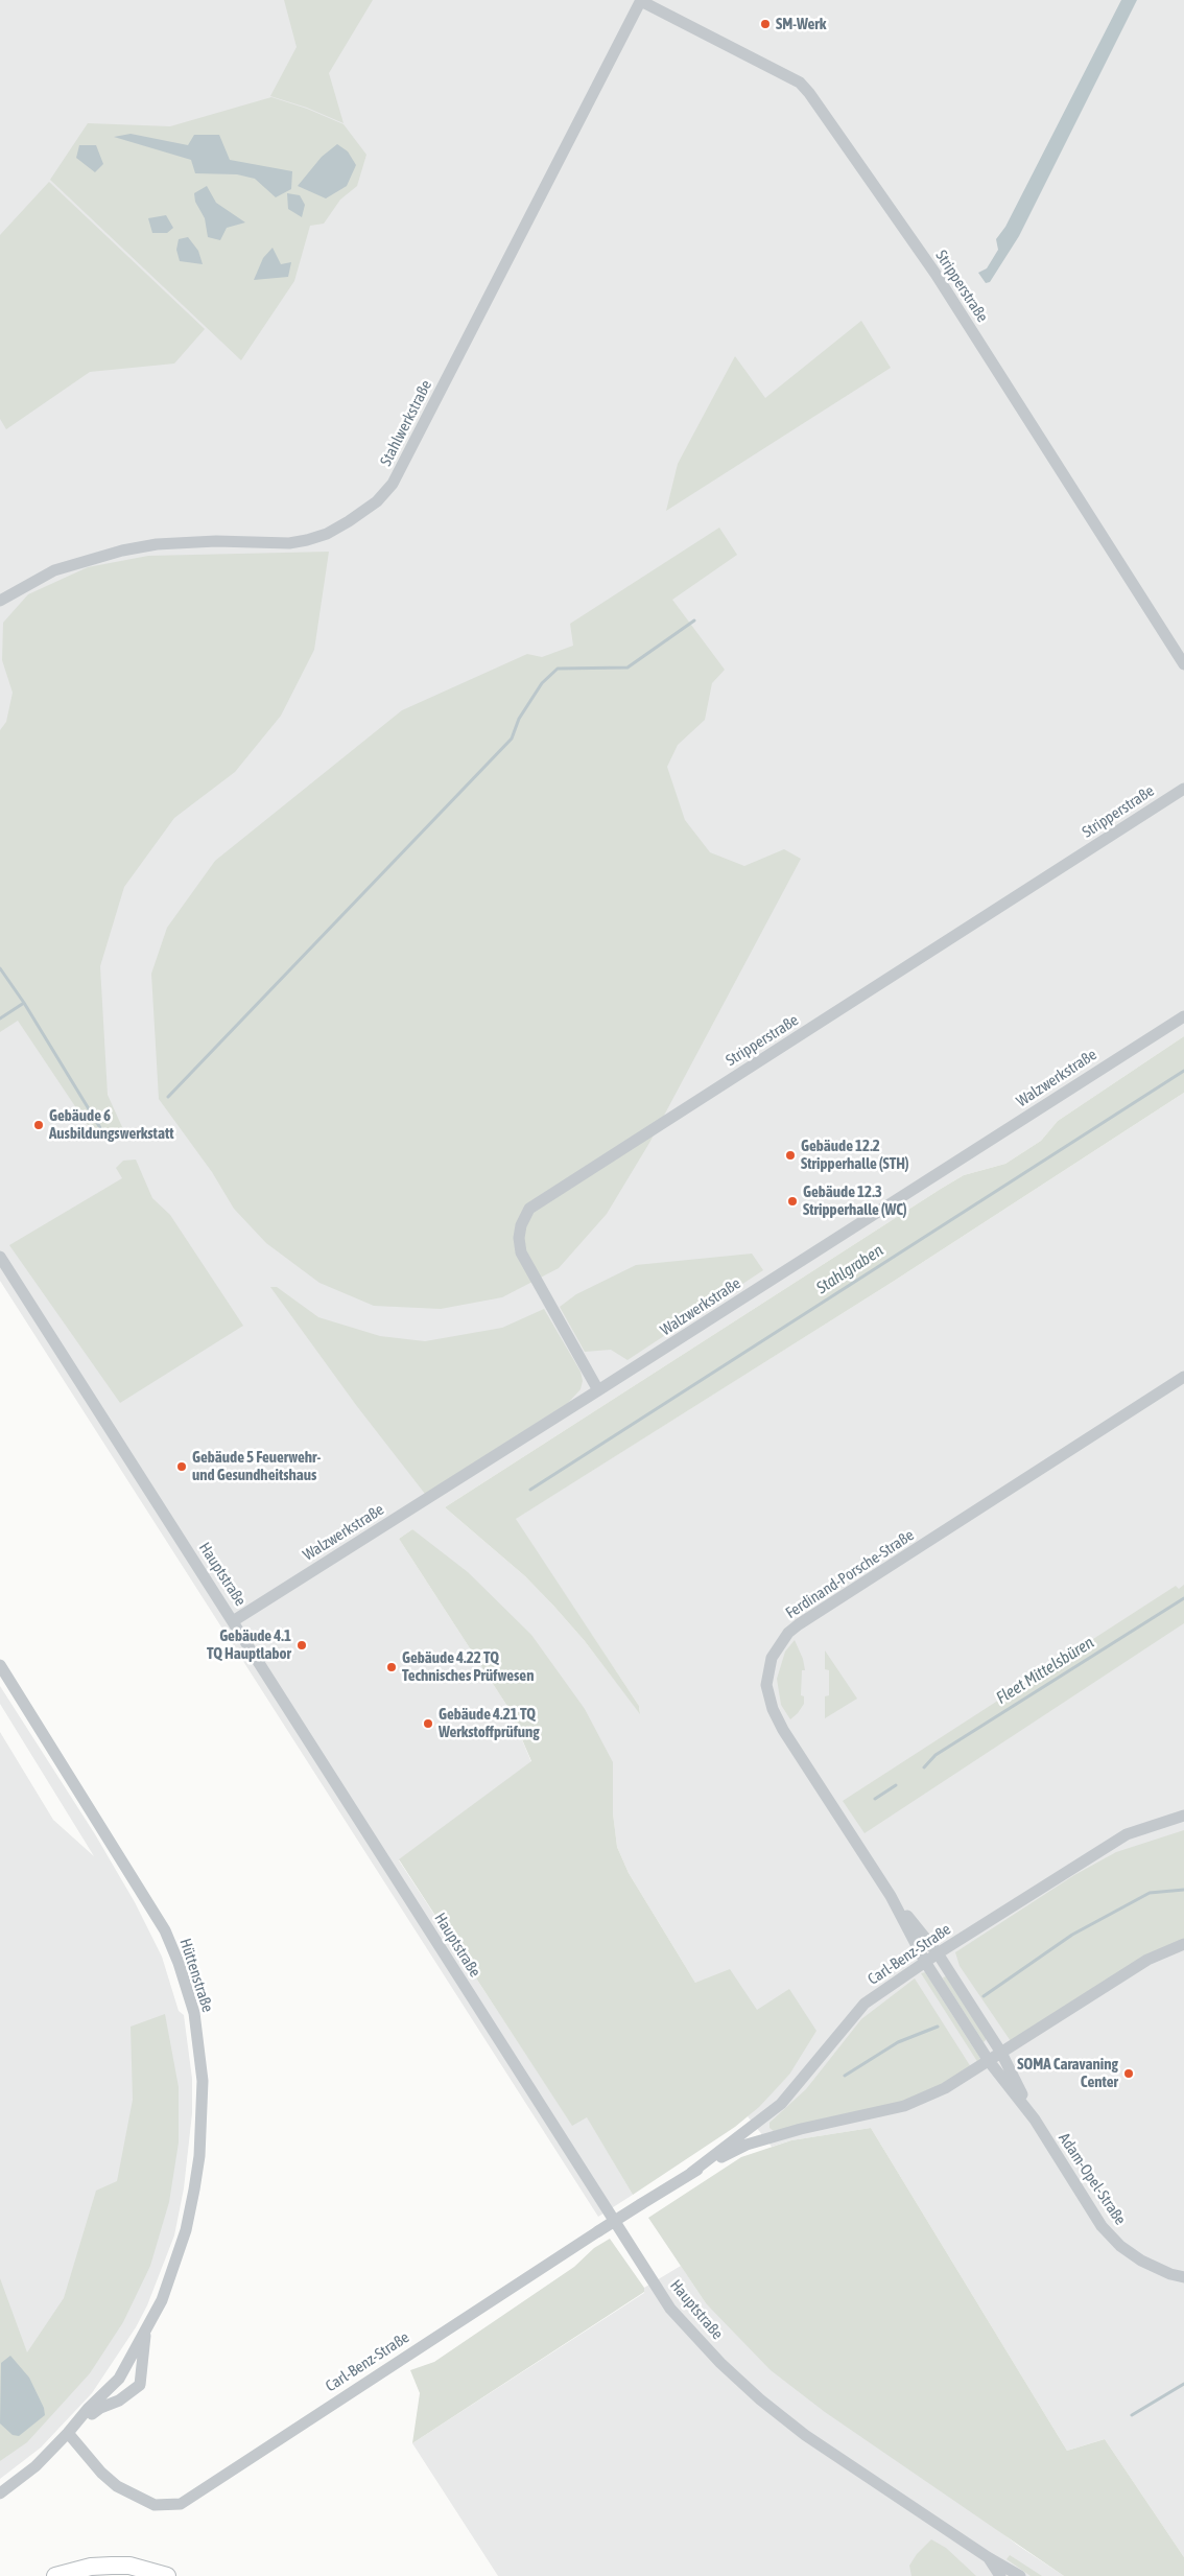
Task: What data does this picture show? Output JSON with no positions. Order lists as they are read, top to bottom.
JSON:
{
  "streets": {
    "street": [
      "Stripperstraße",
      "Stahlwerkstraße",
      "Walzwerkstraße",
      "Hauptstraße",
      "Ferdinand-Porsche-Straße",
      "Carl-Benz-Straße",
      "Hüttenstraße",
      "Adam-Opel-Straße"
    ]
  },
  "crossings": [
    ["Stripperstraße", "Stahlwerkstraße"],
    ["Stripperstraße", "Walzwerkstraße"],
    ["Walzwerkstraße", "Hauptstraße"],
    ["Ferdinand-Porsche-Straße", "Carl-Benz-Straße"],
    ["Ferdinand-Porsche-Straße", "Adam-Opel-Straße"],
    ["Carl-Benz-Straße", "Hüttenstraße"],
    ["Carl-Benz-Straße", "Adam-Opel-Straße"]
  ],
  "water": ["Stahlgraben", "Fleet Mittelsbüren"],
  "places": [
    "SM-Werk",
    "Gebäude 6 Ausbildungswerkstatt",
    "Gebäude 12.2 Stripperhalle (STH)",
    "Gebäude 12.3 Stripperhalle (WC)",
    "Gebäude 5 Feuerwehr- und Gesundheitshaus",
    "Gebäude 4.1 TQ Hauptlabor",
    "Gebäude 4.22 TQ Technisches Prüfwesen",
    "Gebäude 4.21 TQ Werkstoffprüfung",
    "SOMA Caravaning Center"
  ]
}
